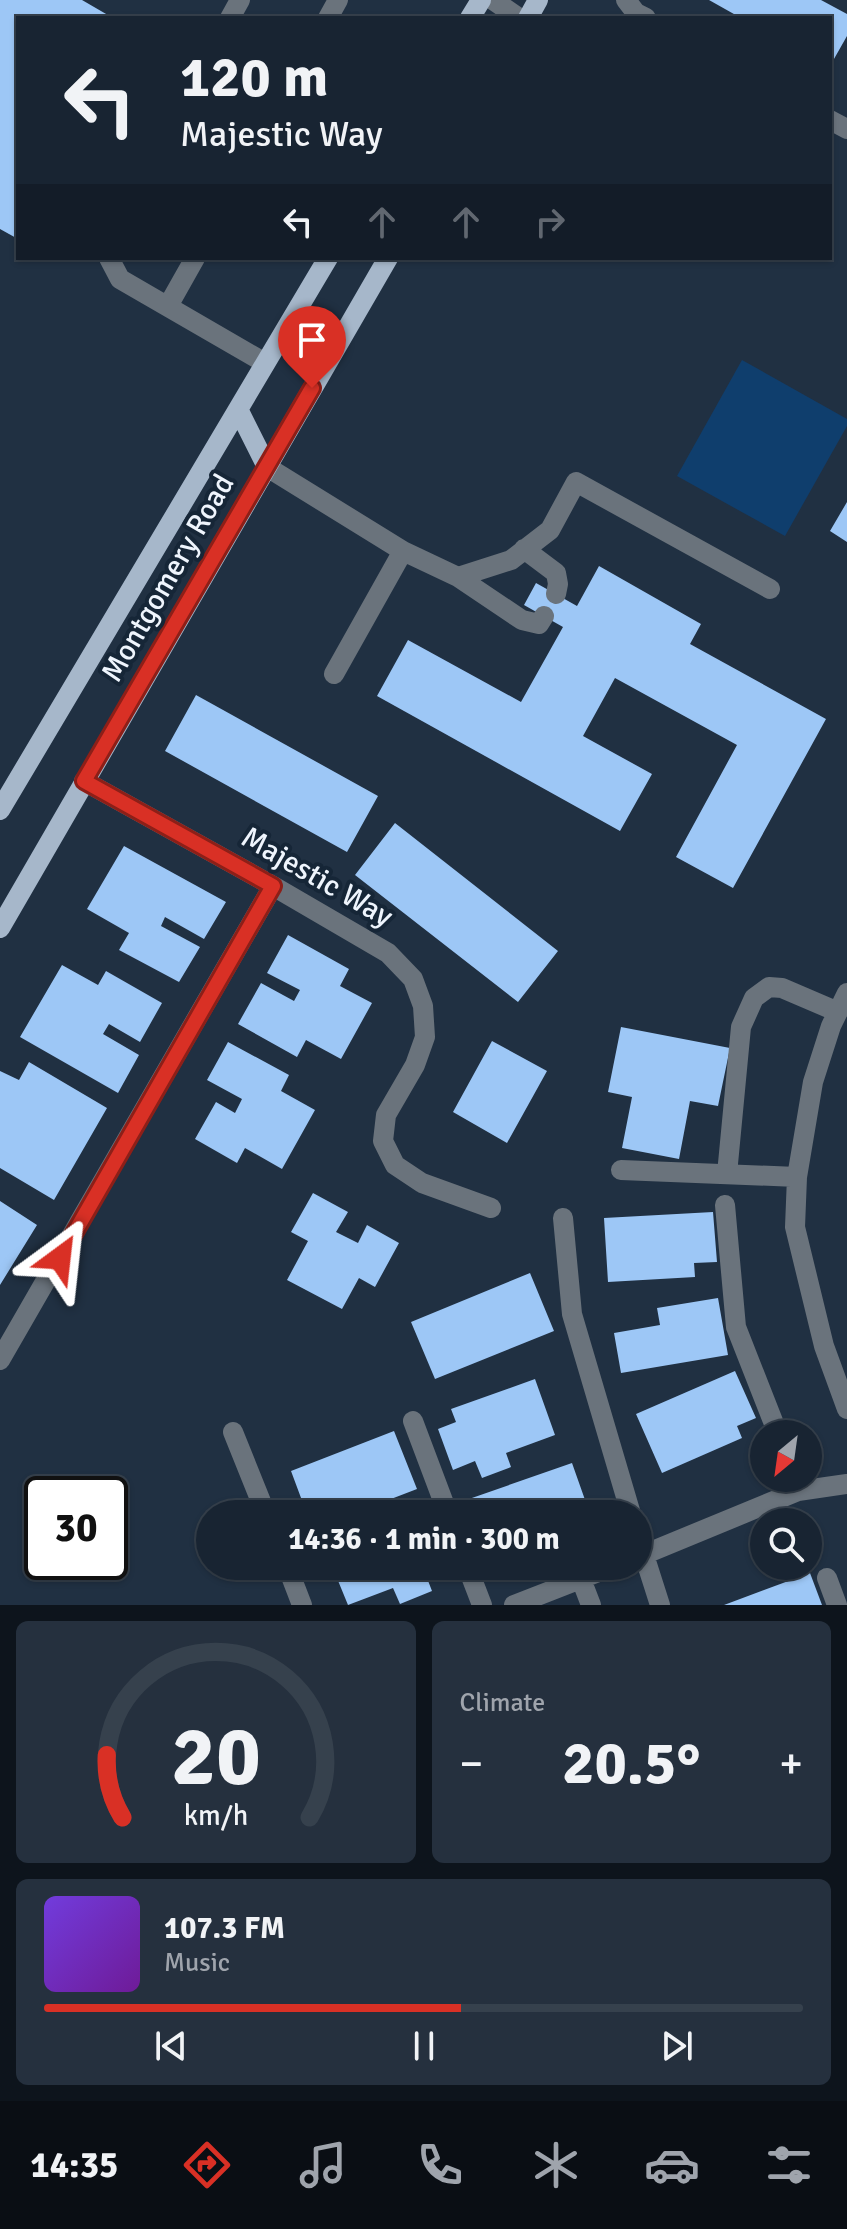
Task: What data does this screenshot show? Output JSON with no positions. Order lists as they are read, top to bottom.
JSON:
{
  "streets": {
    "main road": ["Montgomery Road"],
    "street": ["Majestic Way"]
  },
  "crossings": [
    ["Montgomery Road", "Majestic Way"]
  ],
  "north": "bottom left",
  "page": {
    "turn": ["120 m", "Majestic Way"],
    "limit": "30",
    "trip": "14:36 · 1 min · 300 m",
    "tile": "Climate",
    "heat": ["−", "20.5°", "+"],
    "song": ["107.3 FM", "Music"],
    "tabs": "14:35",
    "gauge": ["20", "km/h"]
  }
}
